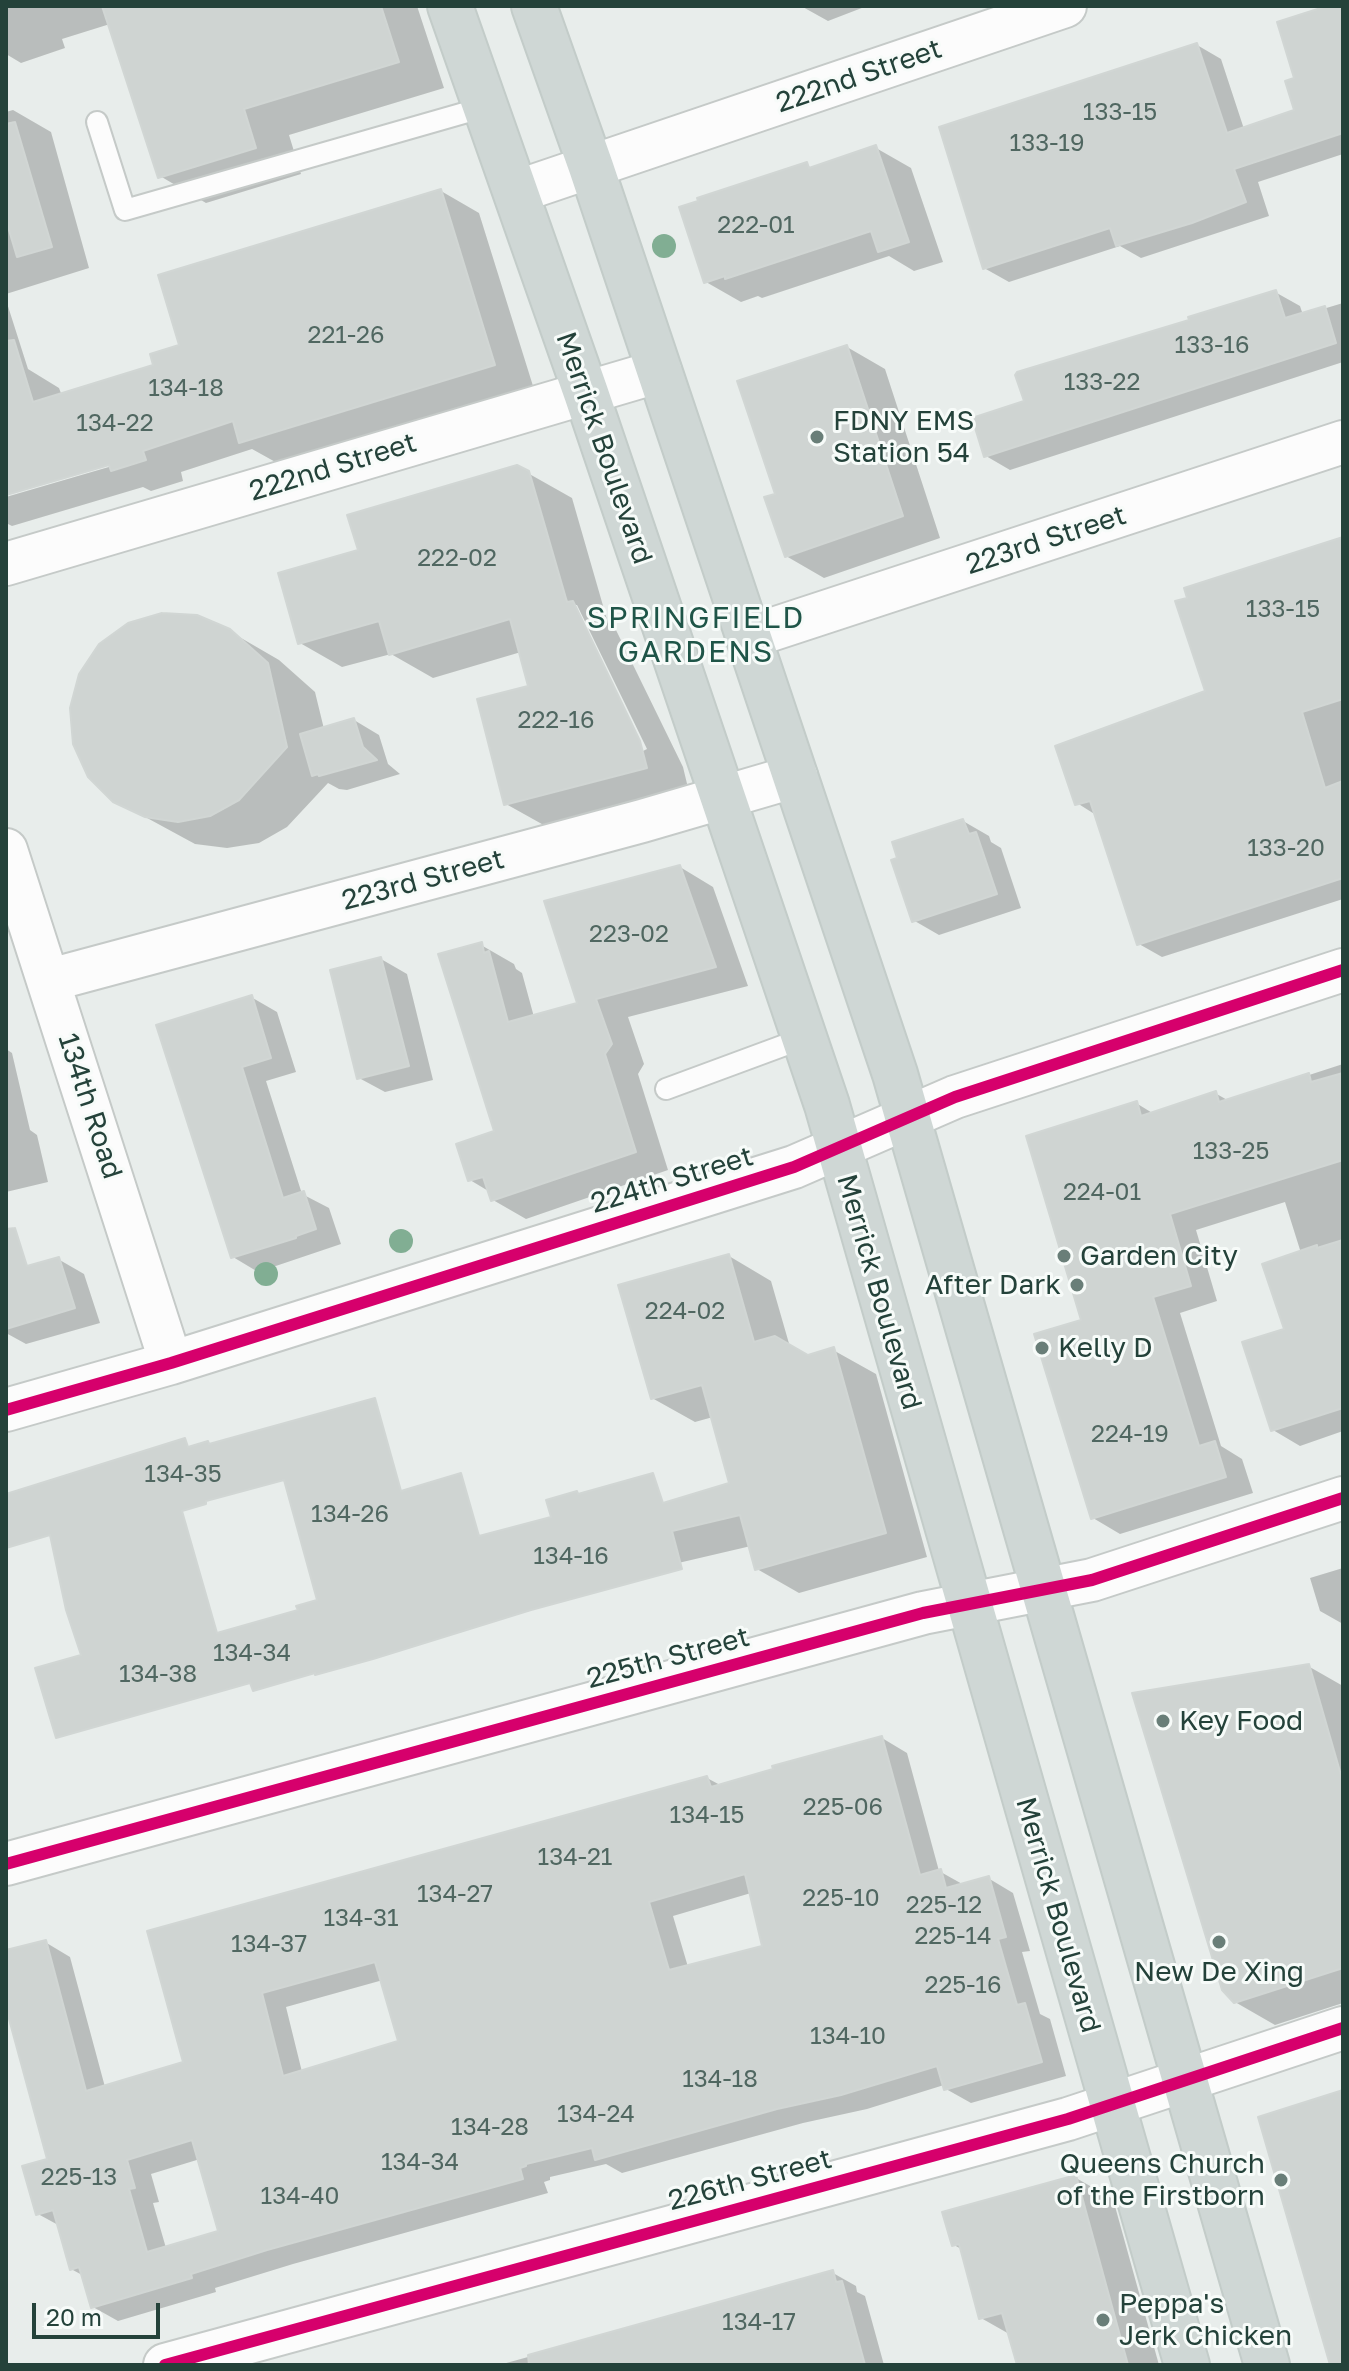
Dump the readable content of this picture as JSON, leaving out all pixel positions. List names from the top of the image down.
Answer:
{
  "streets": {
    "main road": ["Merrick Boulevard"],
    "street": [
      "222nd Street",
      "223rd Street",
      "134th Road",
      "224th Street",
      "225th Street",
      "226th Street"
    ]
  },
  "crossings": [
    ["222nd Street", "Merrick Boulevard"],
    ["Merrick Boulevard", "223rd Street"],
    ["Merrick Boulevard", "224th Street"],
    ["Merrick Boulevard", "225th Street"],
    ["Merrick Boulevard", "226th Street"],
    ["223rd Street", "134th Road"],
    ["134th Road", "224th Street"]
  ],
  "districts": ["SPRINGFIELD GARDENS"],
  "places": [
    "FDNY EMS Station 54",
    "Garden City",
    "After Dark",
    "Kelly D",
    "Key Food",
    "New De Xing",
    "Queens Church of the Firstborn",
    "Peppa's Jerk Chicken"
  ],
  "house_numbers": [
    "133-15",
    "133-19",
    "222-01",
    "221-26",
    "133-16",
    "133-22",
    "134-18",
    "134-22",
    "222-02",
    "133-15",
    "222-16",
    "133-20",
    "223-02",
    "133-25",
    "224-01",
    "224-02",
    "224-19",
    "134-35",
    "134-26",
    "134-16",
    "134-34",
    "134-38",
    "225-06",
    "134-15",
    "134-21",
    "134-27",
    "225-10",
    "225-12",
    "134-31",
    "225-14",
    "134-37",
    "225-16",
    "134-10",
    "134-18",
    "134-24",
    "134-28",
    "134-34",
    "225-13",
    "134-40",
    "134-17"
  ],
  "scale_bar": "20 m"
}
